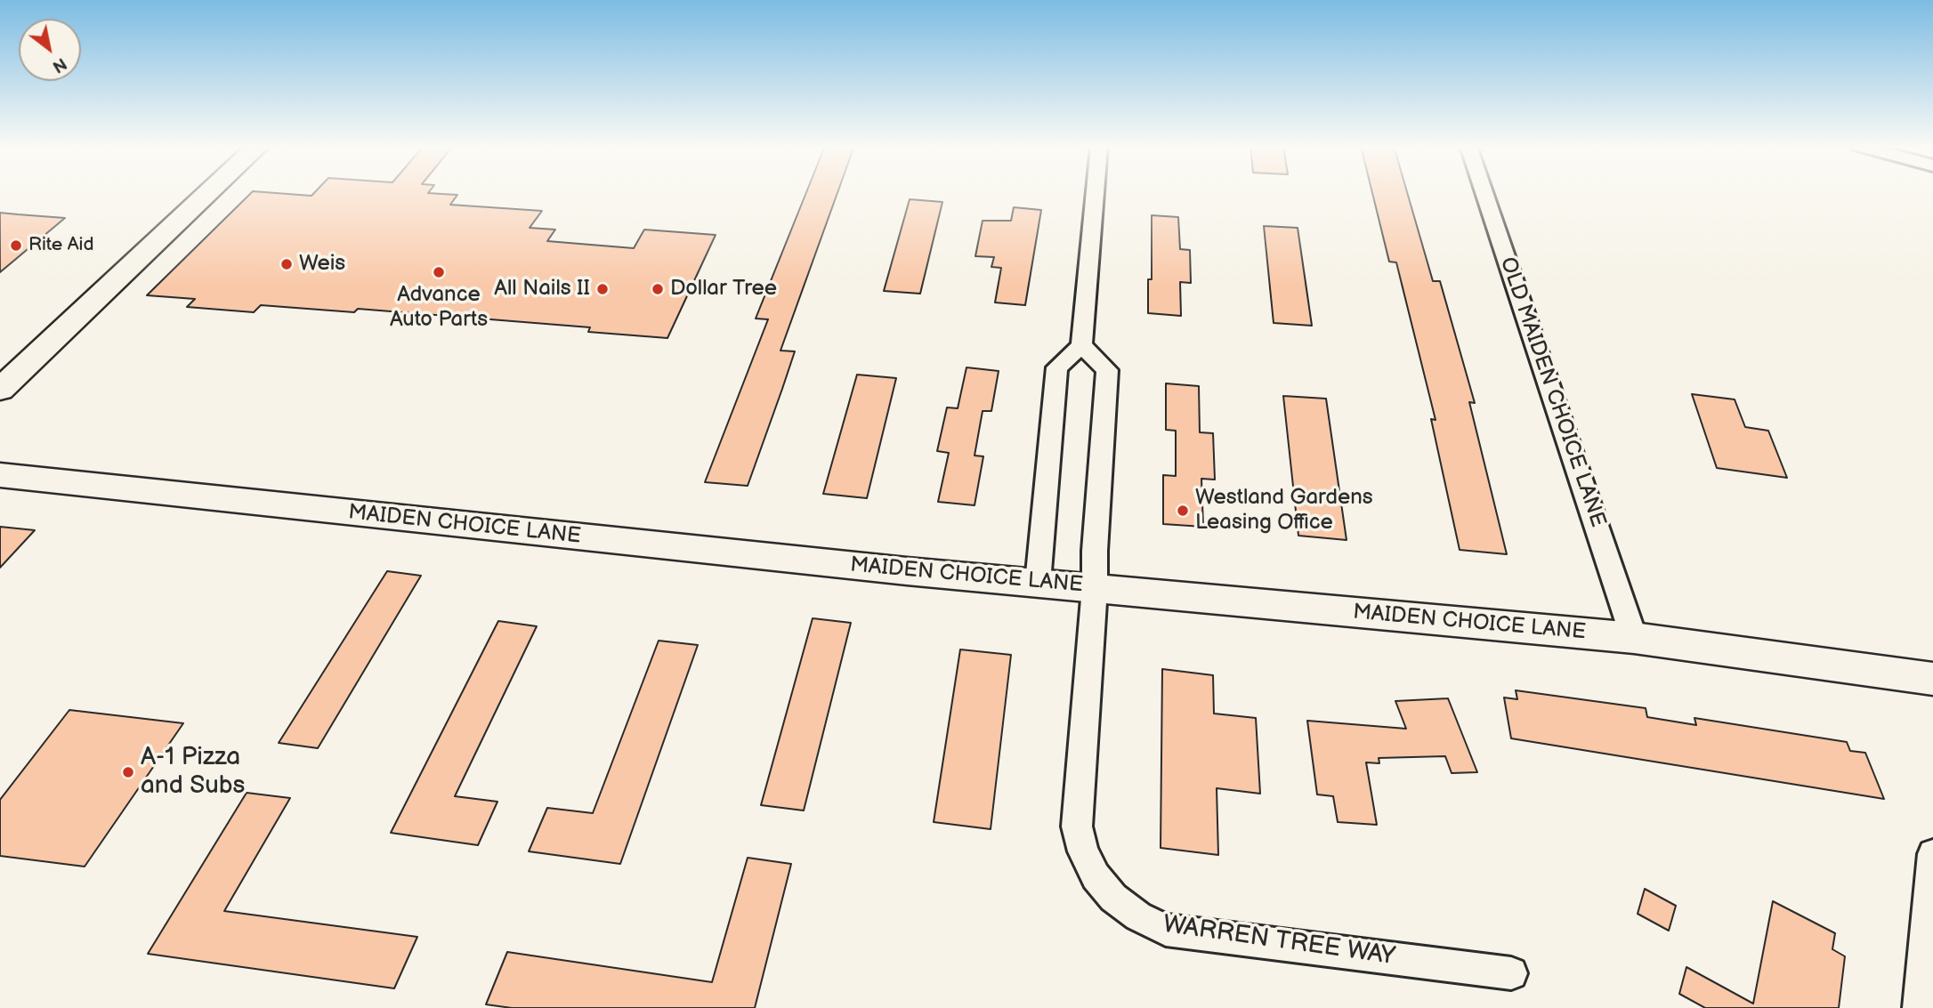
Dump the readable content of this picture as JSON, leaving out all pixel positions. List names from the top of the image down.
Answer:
{
  "streets": {
    "street": ["OLD MAIDEN CHOICE LANE", "MAIDEN CHOICE LANE", "WARREN TREE WAY"]
  },
  "crossings": [
    ["OLD MAIDEN CHOICE LANE", "MAIDEN CHOICE LANE"],
    ["MAIDEN CHOICE LANE", "WARREN TREE WAY"]
  ],
  "places": [
    "Rite Aid",
    "Weis",
    "Advance Auto Parts",
    "All Nails II",
    "Dollar Tree",
    "Westland Gardens Leasing Office",
    "A-1 Pizza and Subs"
  ],
  "north": "bottom right"
}
